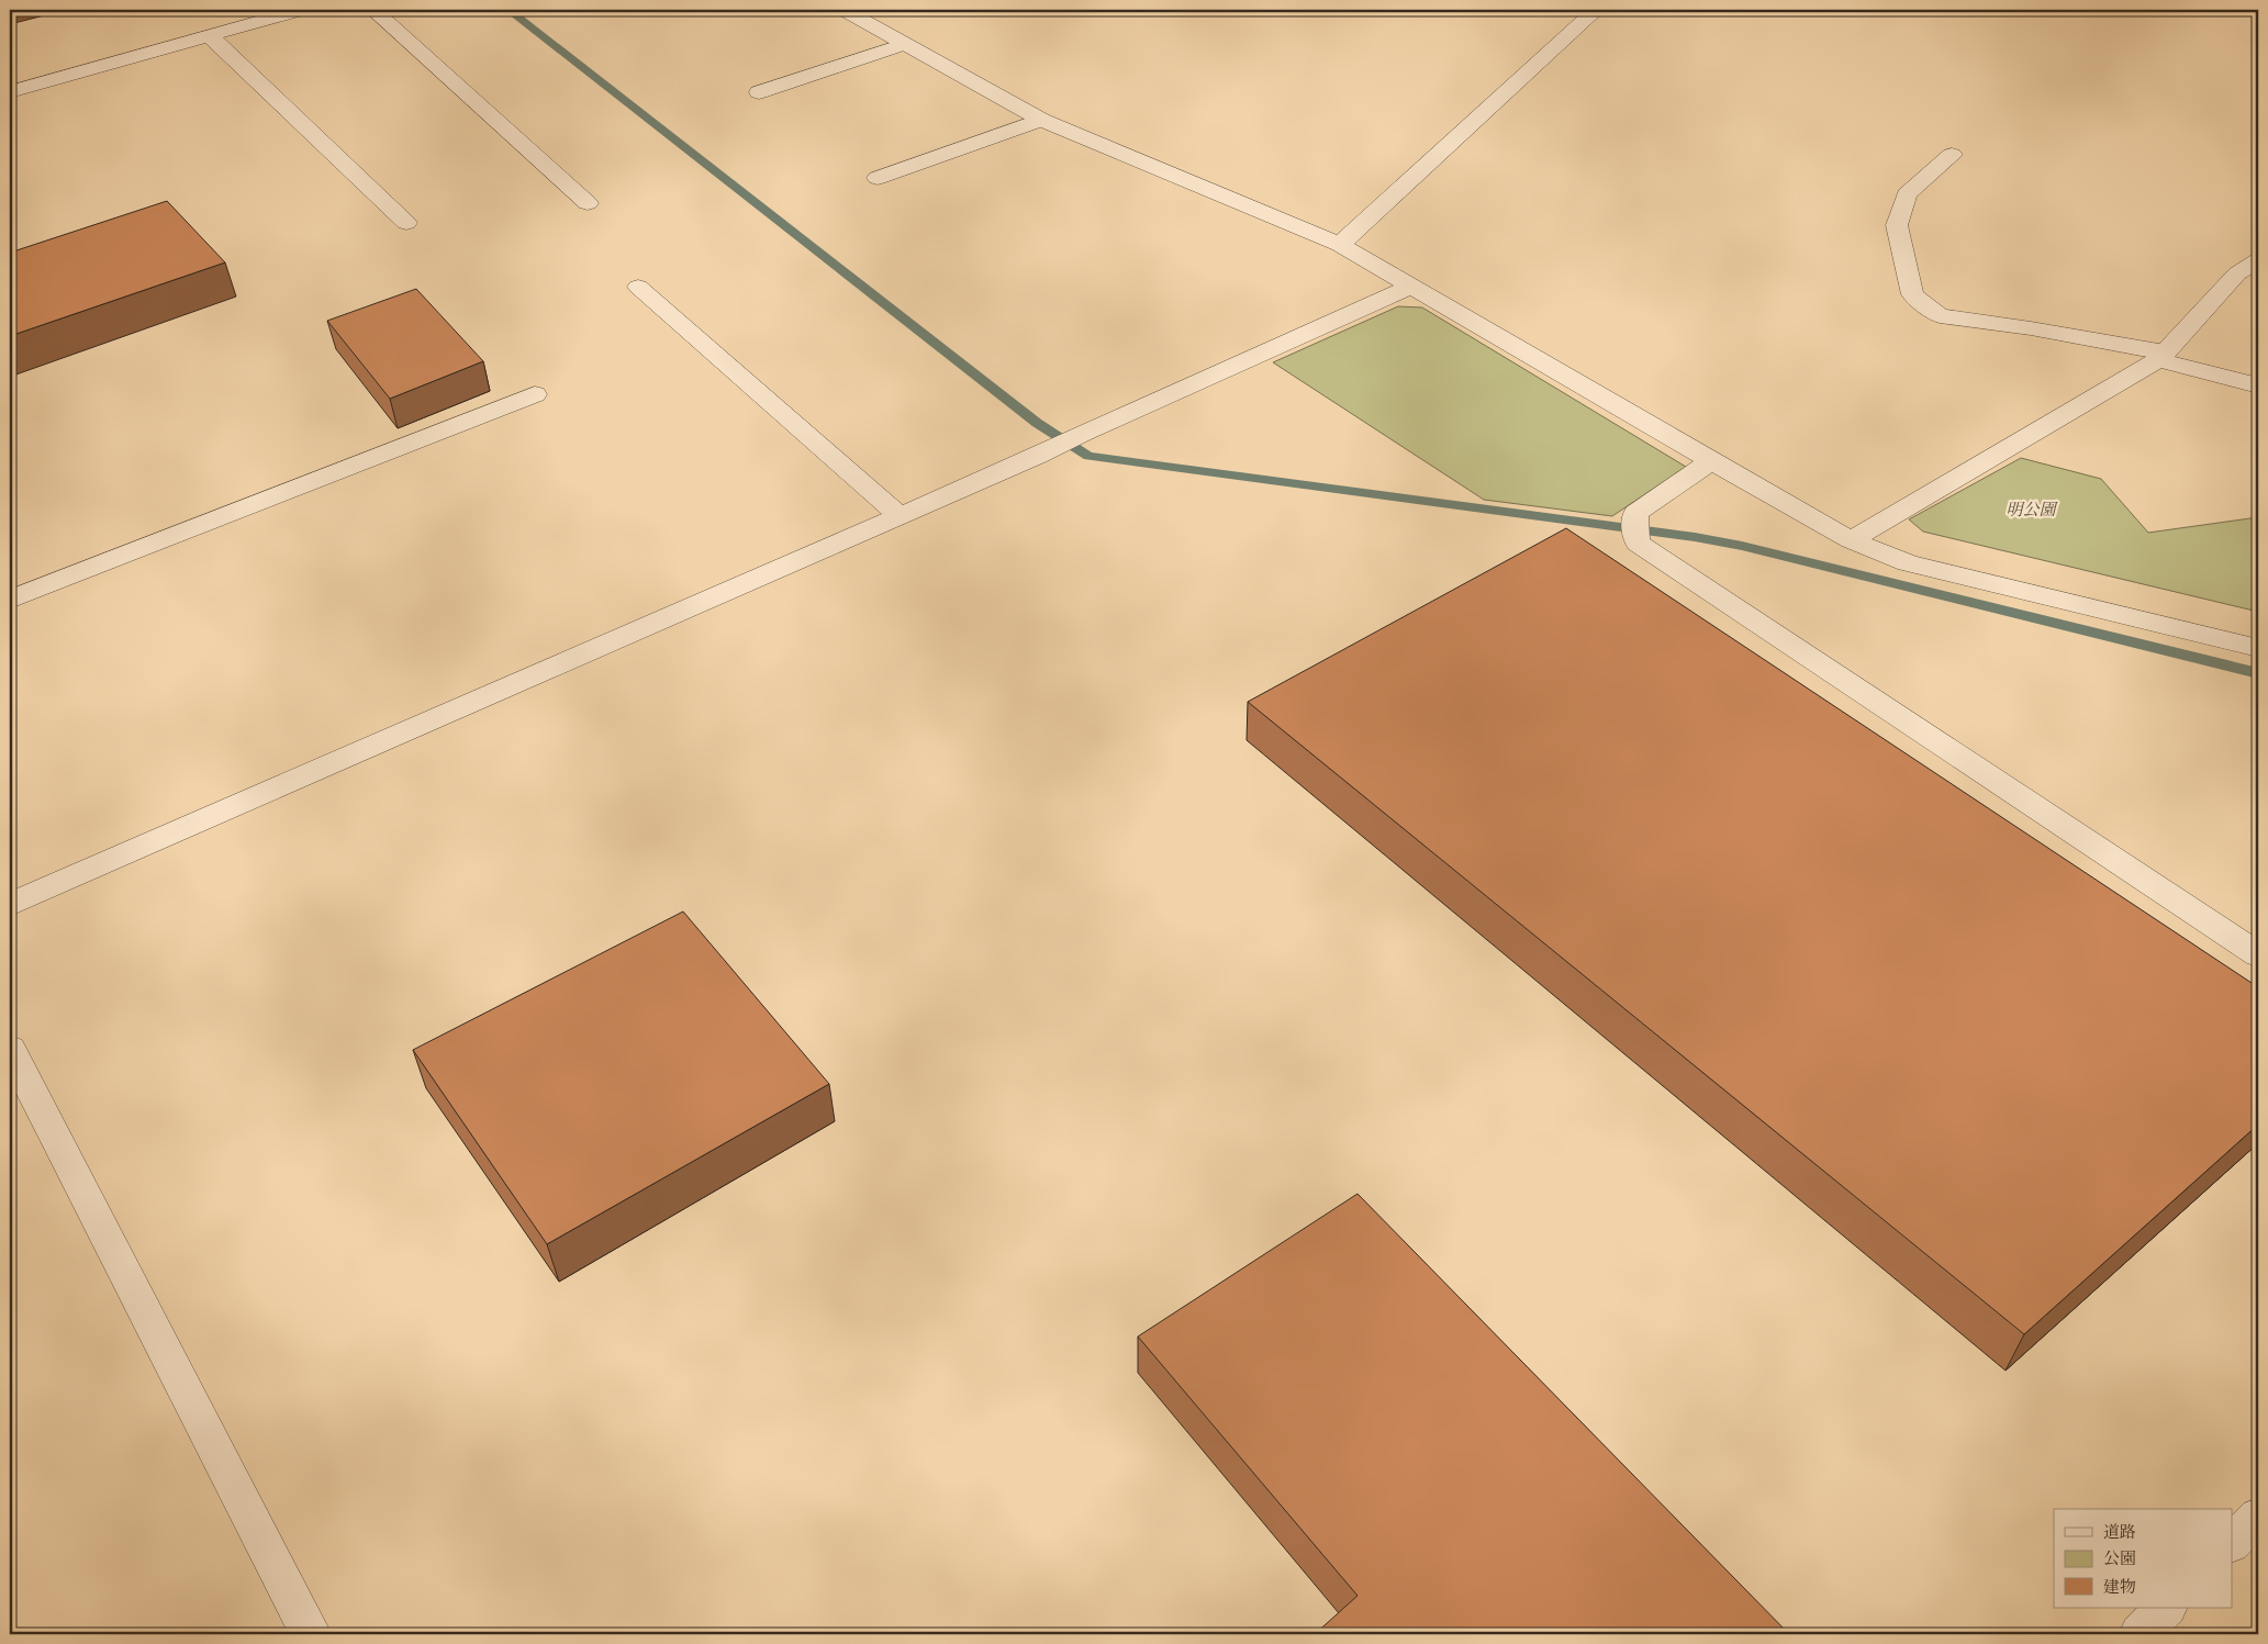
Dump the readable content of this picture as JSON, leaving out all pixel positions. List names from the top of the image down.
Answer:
{
  "parks": ["明公園"],
  "legend": ["道路", "公園", "建物"]
}
